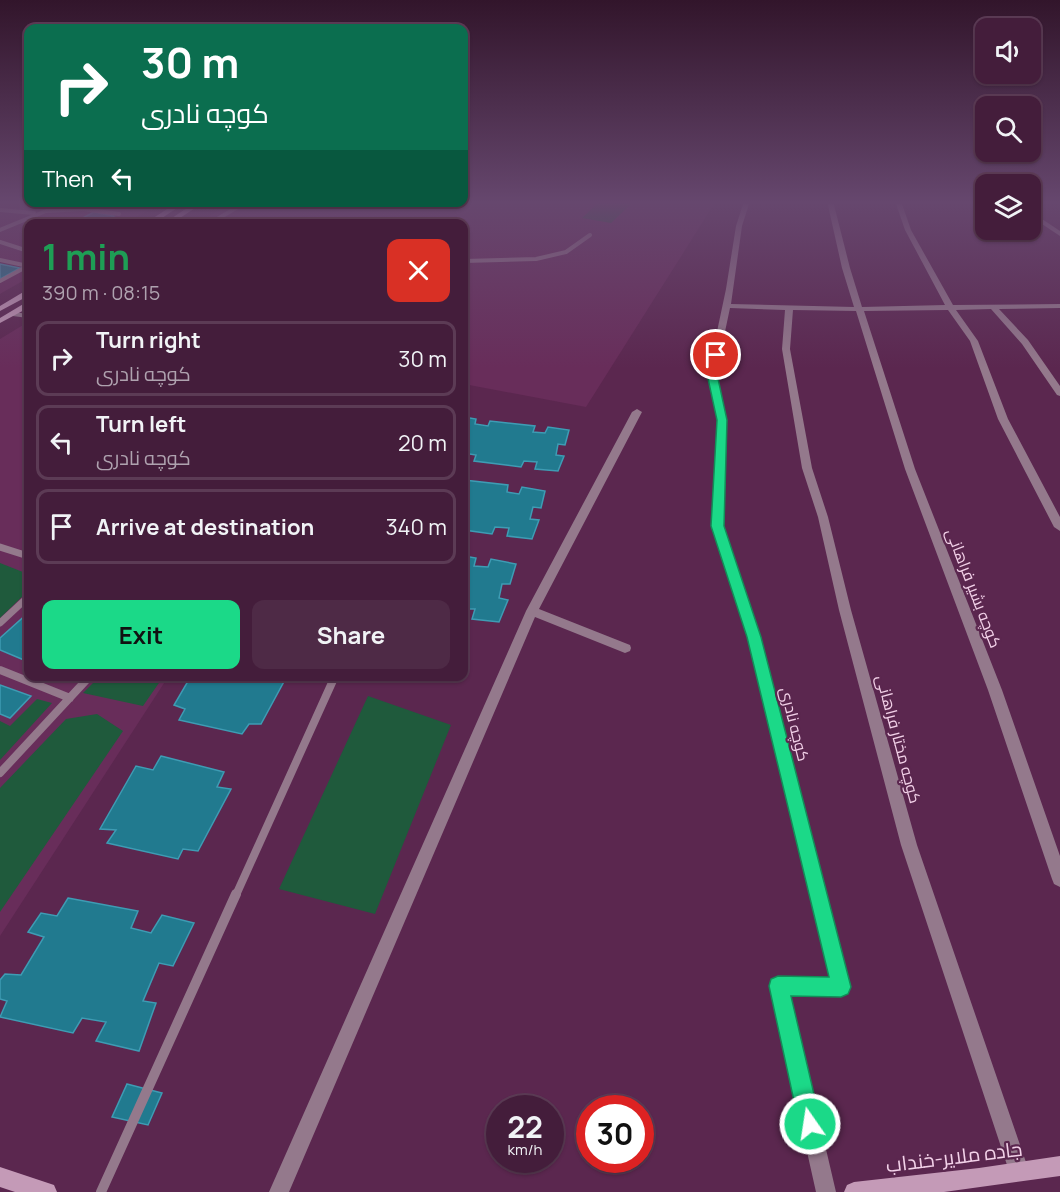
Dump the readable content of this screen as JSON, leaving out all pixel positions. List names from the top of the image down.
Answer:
{
  "streets": {
    "main road": ["جاده ملایر-خنداب"],
    "street": ["کوچه بشیر فراهانی", "کوچه نادری", "کوچه مختار فراهانی"]
  },
  "crossings": [
    ["کوچه مختار فراهانی", "جاده ملایر-خنداب"]
  ],
  "page": {
    "turn": ["30 m", "کوچه نادری"],
    "then": "Then",
    "heading": ["1 min", "390 m · 08:15"],
    "list": [
      {
        "name": "Turn right",
        "note": "کوچه نادری",
        "value": "30 m"
      },
      {
        "name": "Turn left",
        "note": "کوچه نادری",
        "value": "20 m"
      },
      {
        "name": "Arrive at destination",
        "value": "340 m"
      }
    ],
    "buttons": ["Exit", "Share"],
    "speed": "22 km/h",
    "limit": "30"
  }
}
